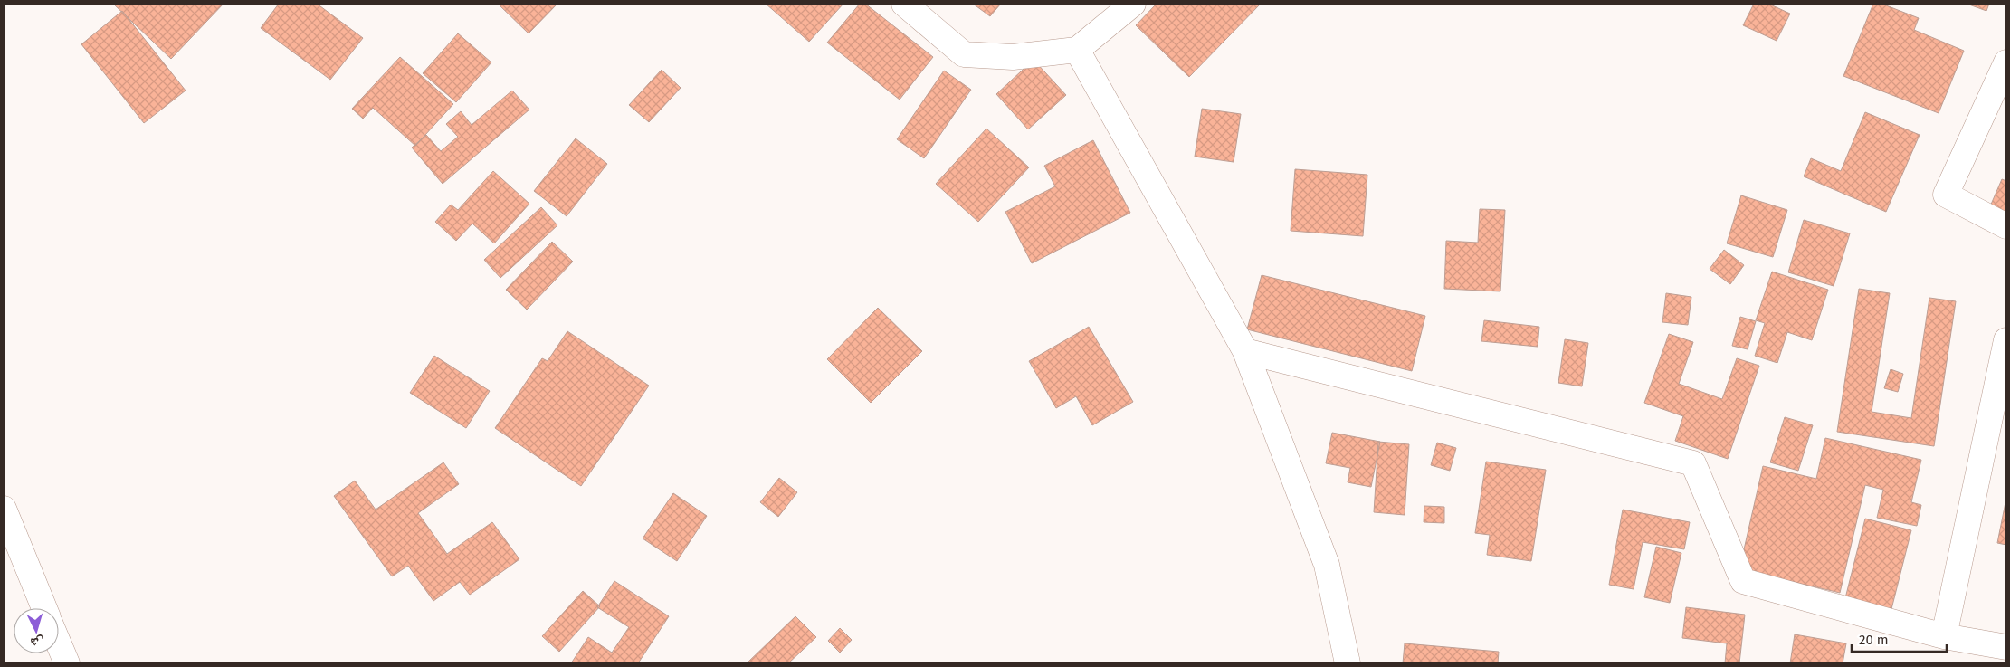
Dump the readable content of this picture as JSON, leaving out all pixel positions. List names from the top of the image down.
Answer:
{
  "scale_bar": "20 m",
  "north": "bottom"
}
